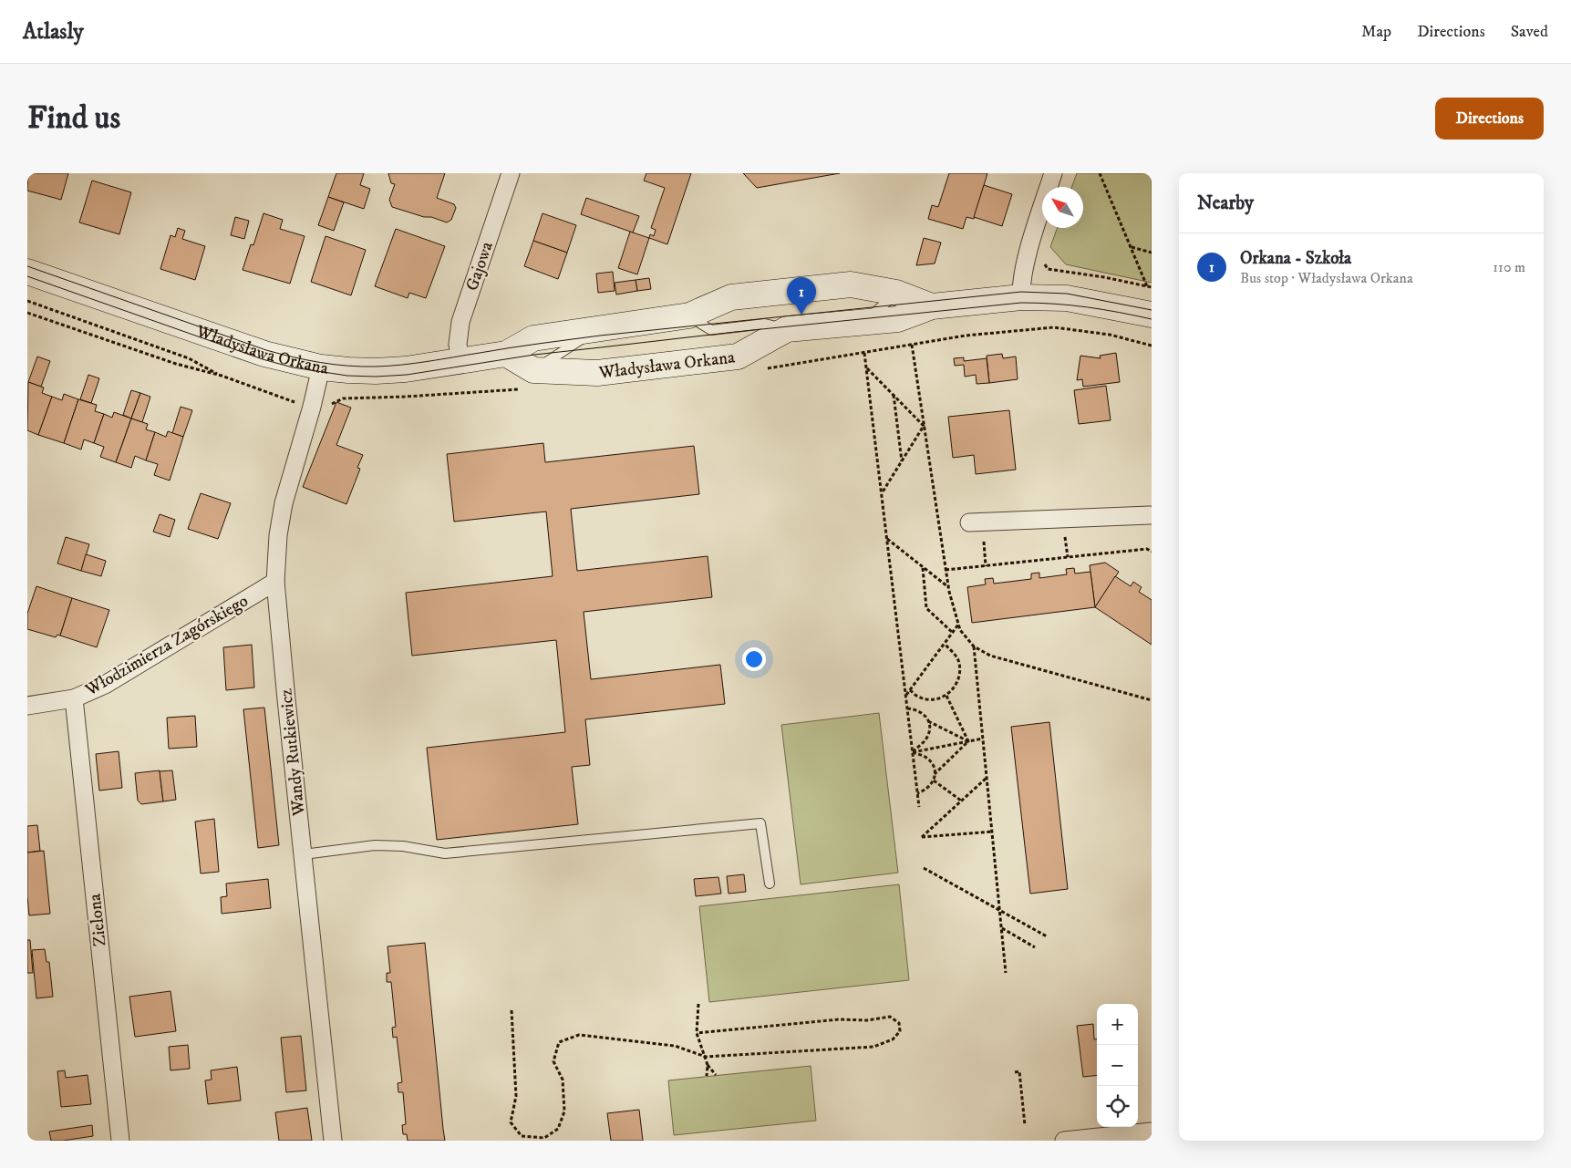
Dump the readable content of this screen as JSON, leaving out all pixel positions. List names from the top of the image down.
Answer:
{
  "streets": {
    "street": [
      "Gajowa",
      "Władysława Orkana",
      "Włodzimierza Zagórskiego",
      "Wandy Rutkiewicz",
      "Zielona"
    ]
  },
  "crossings": [
    ["Gajowa", "Władysława Orkana"],
    ["Władysława Orkana", "Wandy Rutkiewicz"],
    ["Włodzimierza Zagórskiego", "Wandy Rutkiewicz"],
    ["Włodzimierza Zagórskiego", "Zielona"]
  ],
  "north": "top left",
  "page": {
    "header": "Atlasly",
    "nav": ["Map", "Directions", "Saved"],
    "buttons": "Directions",
    "title": "Find us",
    "heading": "Nearby",
    "list": [
      {
        "mark": "1",
        "name": "Orkana - Szkoła",
        "note": "Bus stop · Władysława Orkana",
        "value": "110 m"
      }
    ],
    "pins": "1",
    "map_buttons": ["+", "−"]
  }
}
